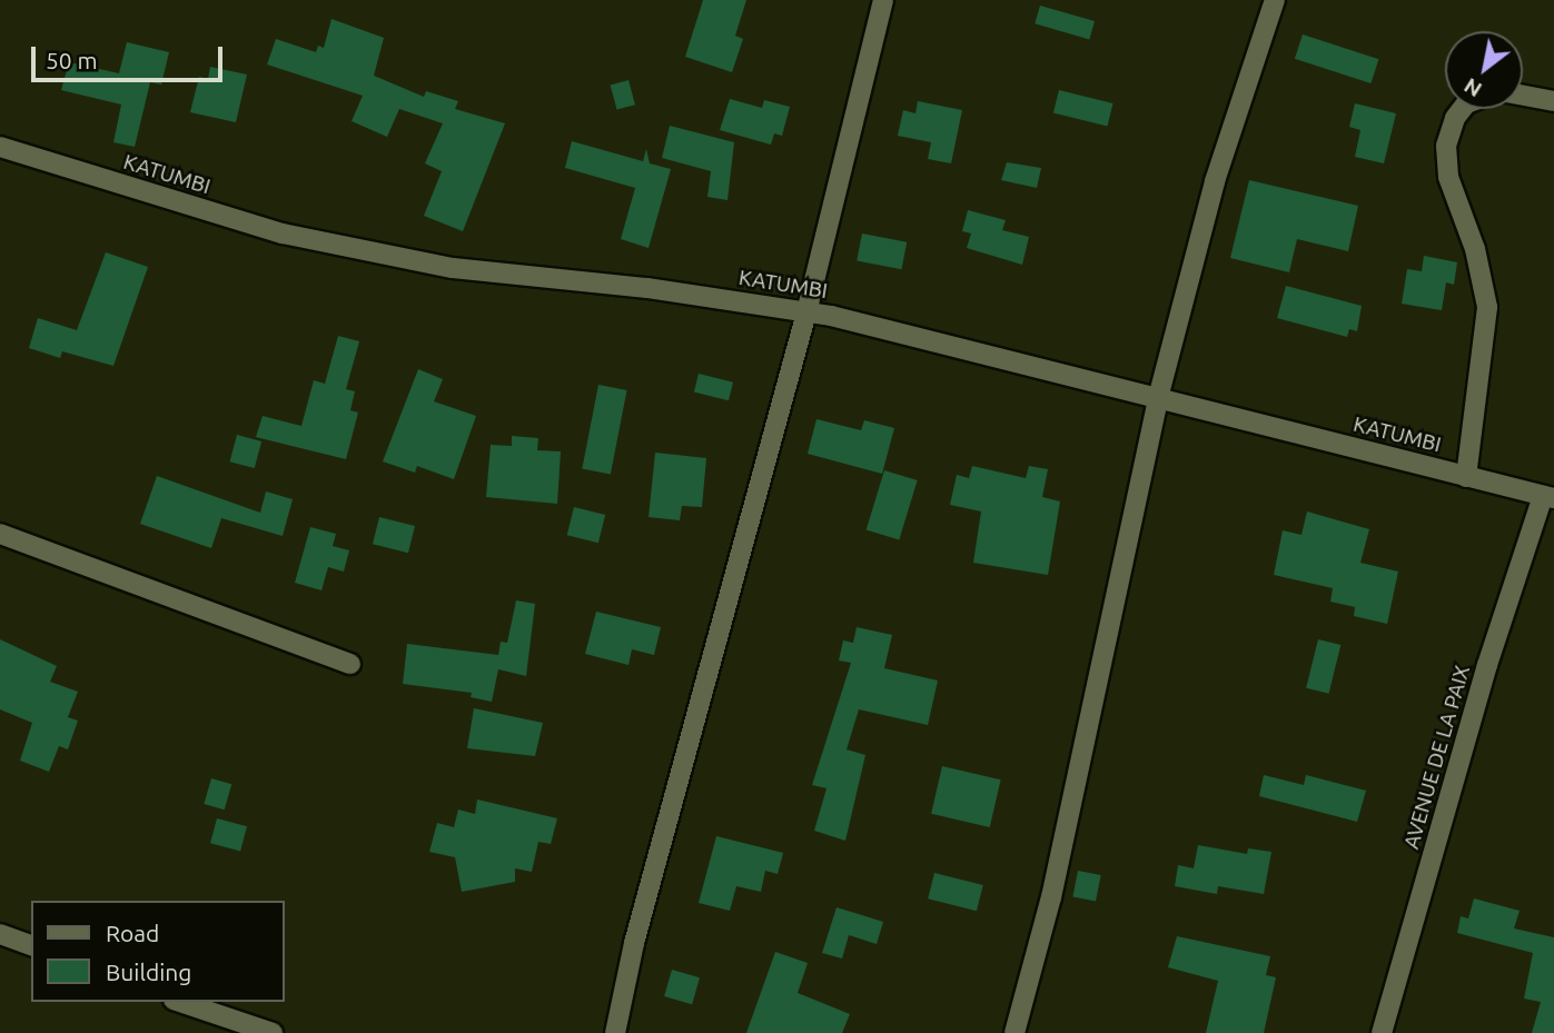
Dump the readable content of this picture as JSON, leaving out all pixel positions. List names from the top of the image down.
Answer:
{
  "streets": {
    "street": ["KATUMBI", "AVENUE DE LA PAIX"]
  },
  "crossings": [
    ["KATUMBI", "AVENUE DE LA PAIX"]
  ],
  "legend": ["Road", "Building"],
  "scale_bar": "50 m",
  "north": "bottom left"
}
